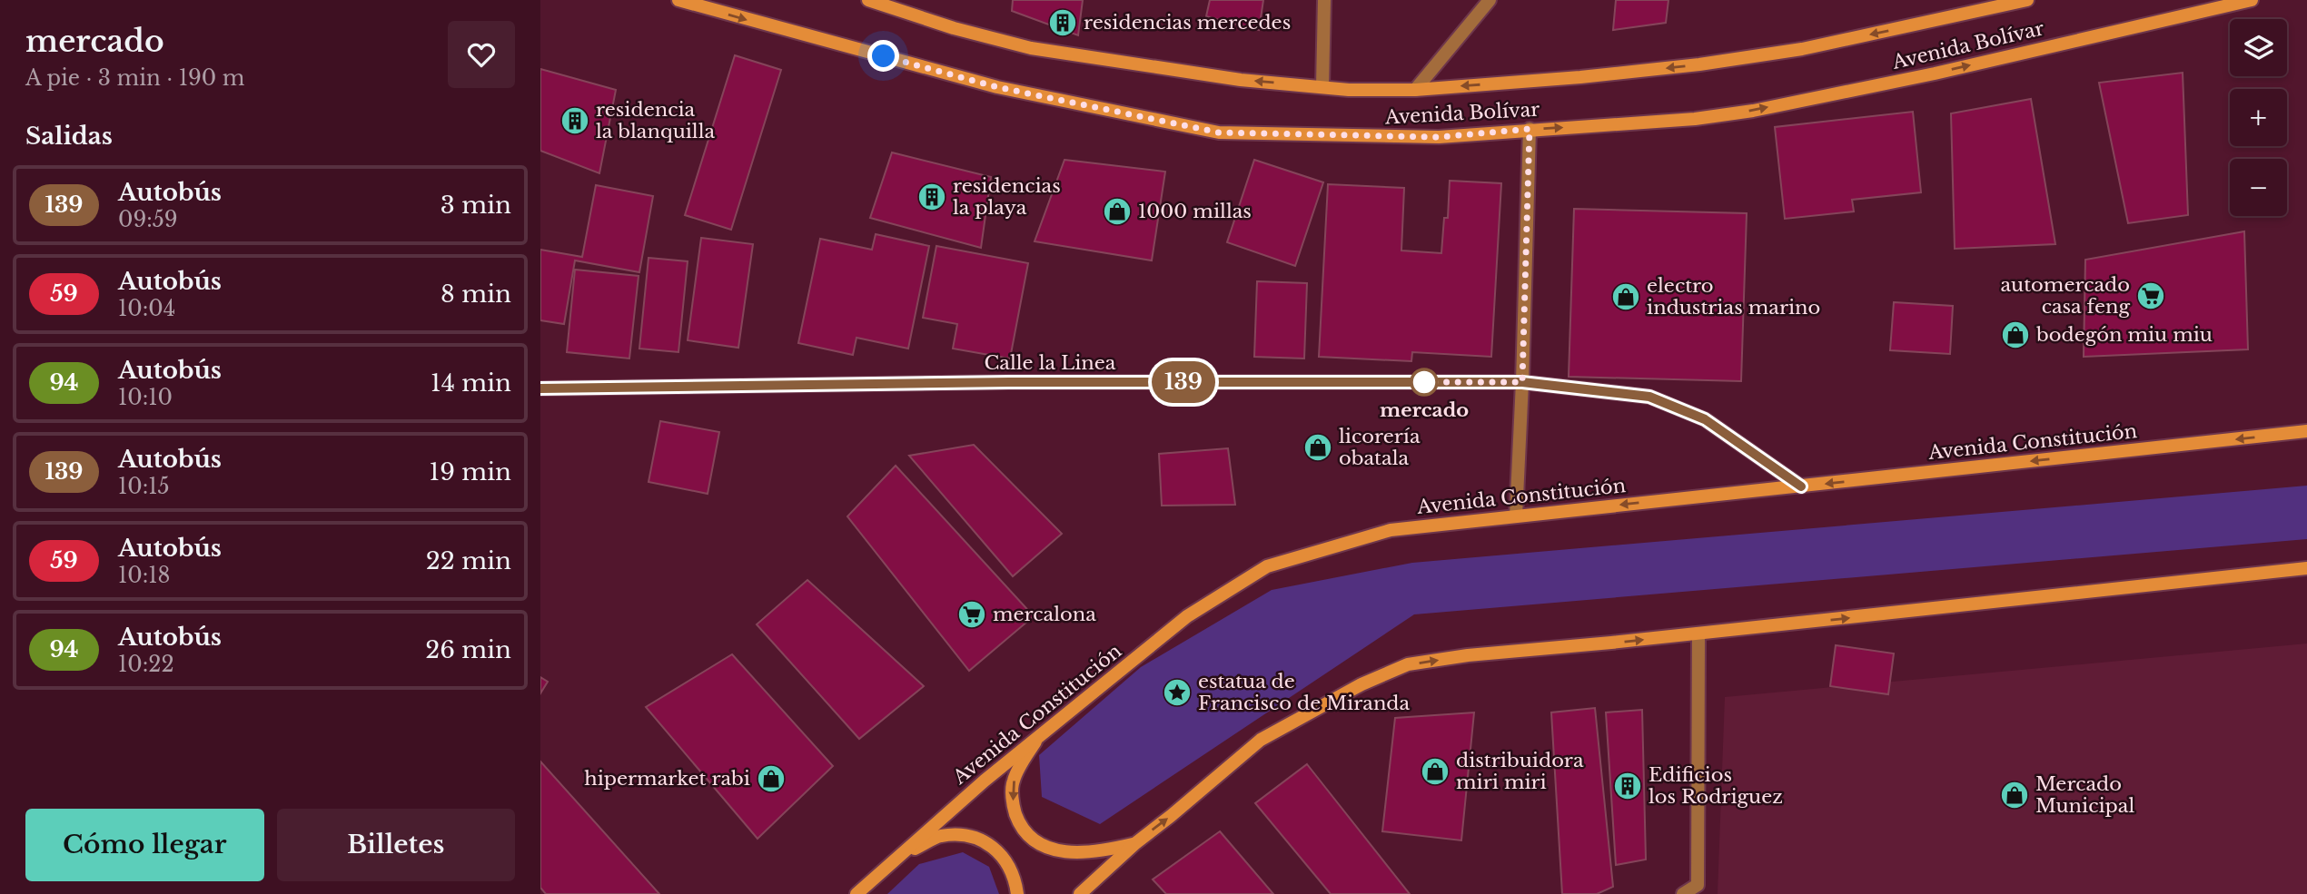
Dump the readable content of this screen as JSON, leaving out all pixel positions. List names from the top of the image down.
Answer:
{
  "streets": {
    "main road": ["Avenida Bolívar", "Avenida Constitución"],
    "street": ["Calle la Linea"]
  },
  "crossings": [
    ["Calle la Linea", "Avenida Constitución"]
  ],
  "one_way": ["Avenida Constitución"],
  "places": {
    "building": [
      "residencias mercedes",
      "residencia la blanquilla",
      "residencias la playa",
      "Edificios los Rodriguez"
    ],
    "shop": [
      "1000 millas",
      "electro industrias marino",
      "bodegón miu miu",
      "licorería obatala",
      "distribuidora miri miri",
      "hipermarket rabi",
      "Mercado Municipal"
    ],
    "supermarket": ["automercado casa feng", "mercalona"],
    "other": ["mercado"],
    "place": ["estatua de Francisco de Miranda"]
  },
  "lines": ["bus line 139"],
  "page": {
    "heading": [
      ["mercado", "A pie · 3 min · 190 m"],
      "Salidas"
    ],
    "on_map": "139",
    "map_buttons": ["+", "−"],
    "list": [
      {
        "mark": "139",
        "name": "Autobús",
        "note": "09:59",
        "value": "3 min"
      },
      {
        "mark": "59",
        "name": "Autobús",
        "note": "10:04",
        "value": "8 min"
      },
      {
        "mark": "94",
        "name": "Autobús",
        "note": "10:10",
        "value": "14 min"
      },
      {
        "mark": "139",
        "name": "Autobús",
        "note": "10:15",
        "value": "19 min"
      },
      {
        "mark": "59",
        "name": "Autobús",
        "note": "10:18",
        "value": "22 min"
      },
      {
        "mark": "94",
        "name": "Autobús",
        "note": "10:22",
        "value": "26 min"
      }
    ],
    "buttons": ["Cómo llegar", "Billetes"]
  }
}
